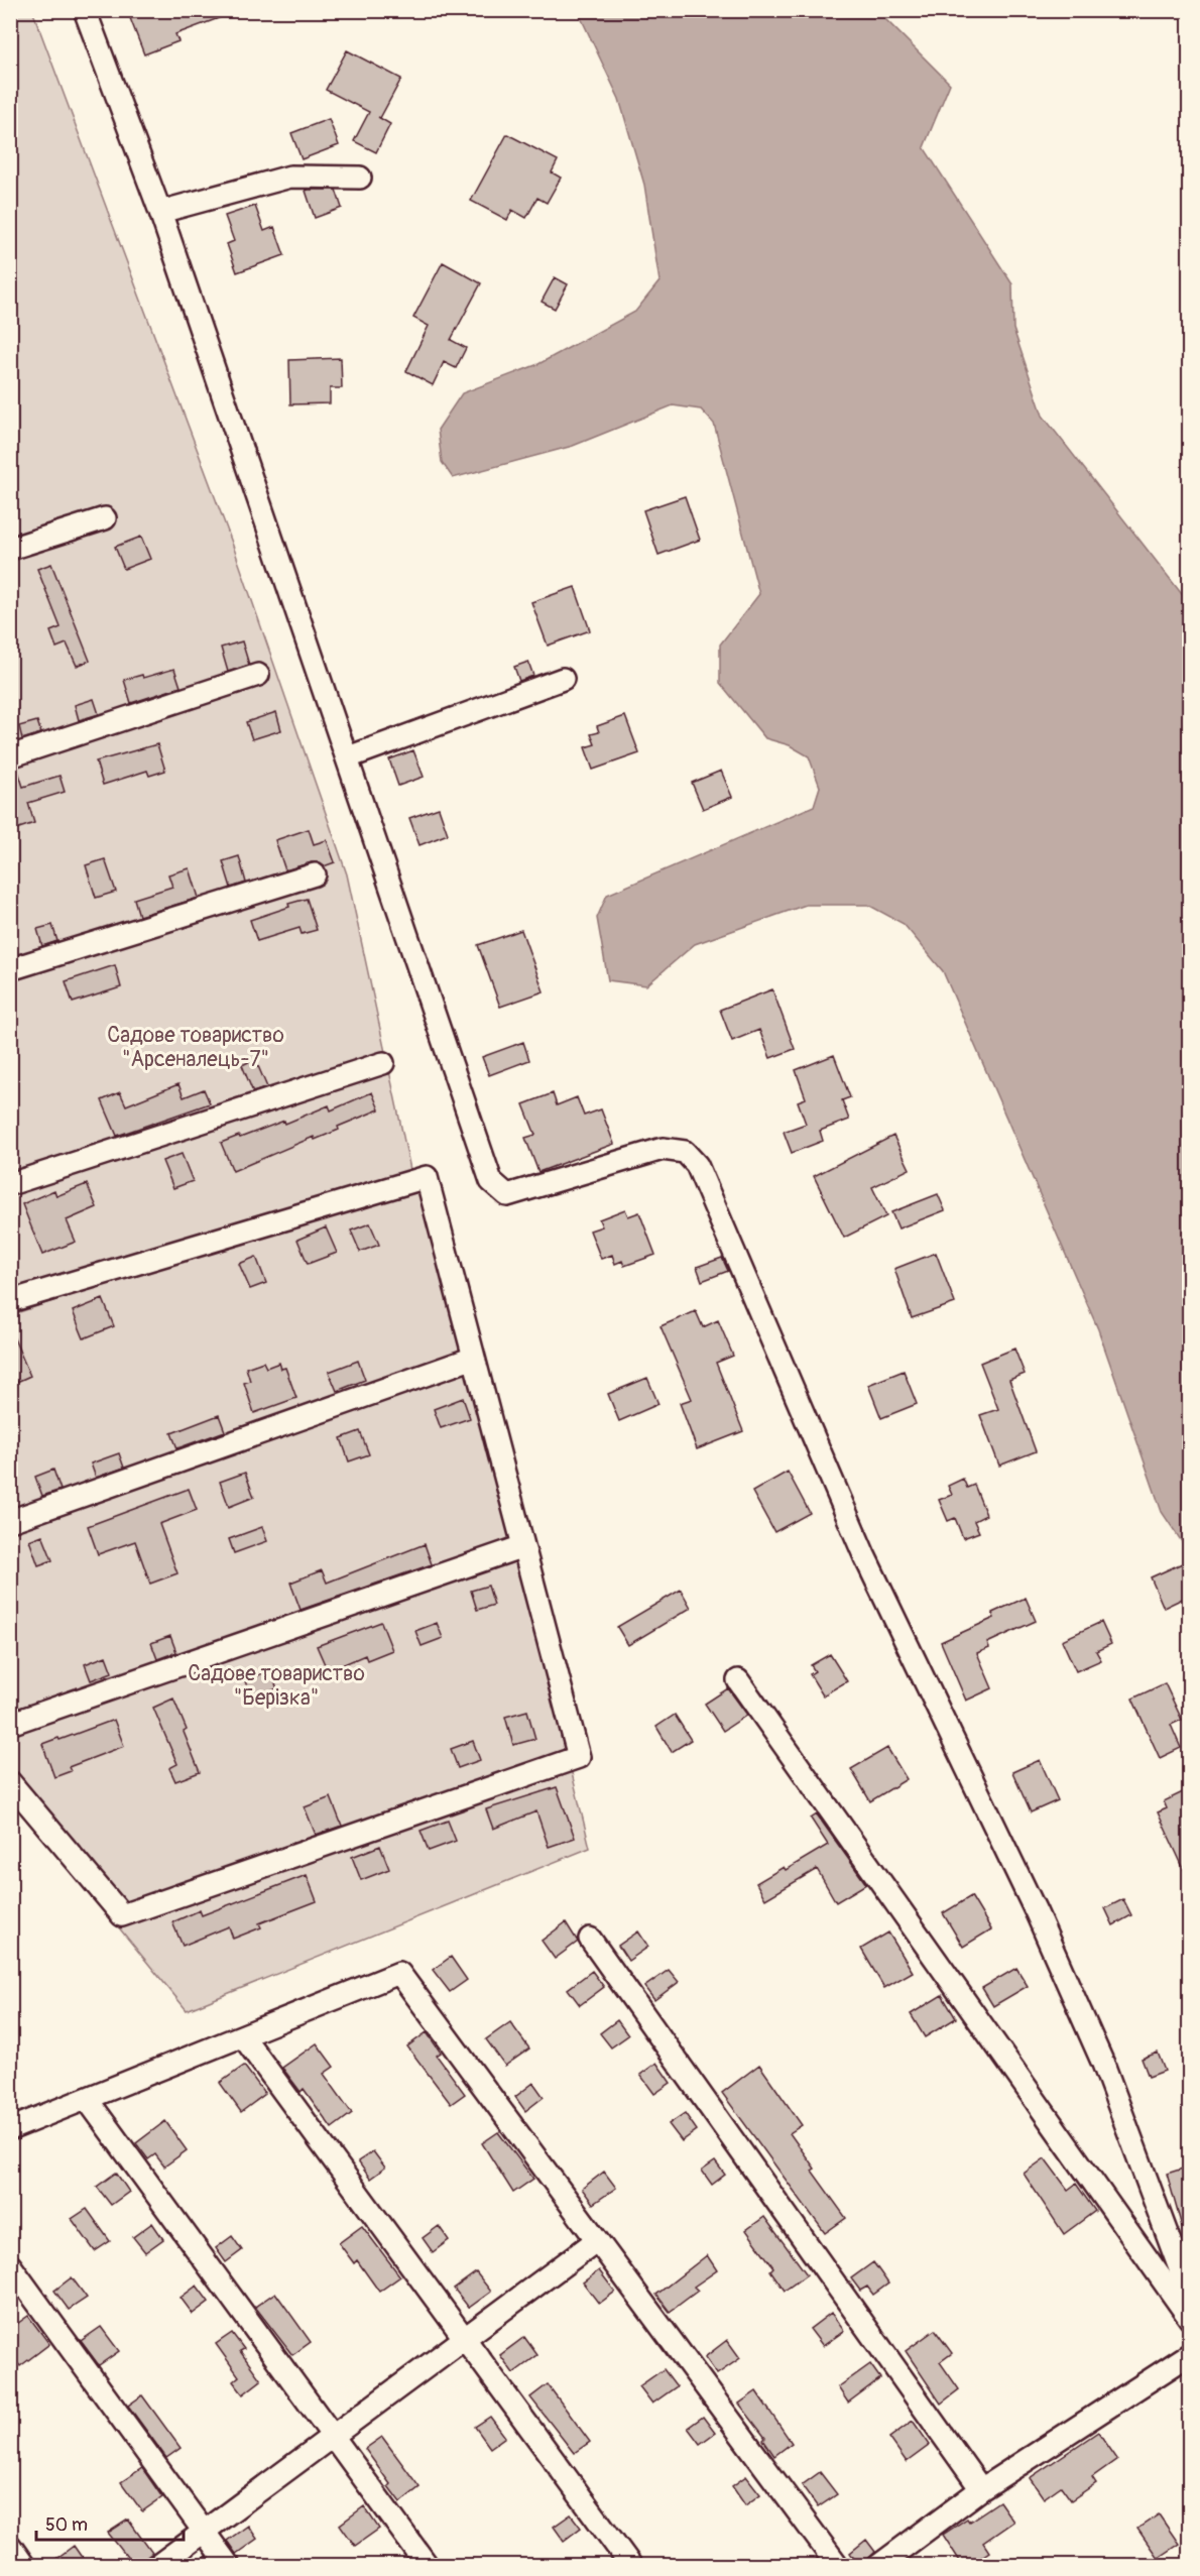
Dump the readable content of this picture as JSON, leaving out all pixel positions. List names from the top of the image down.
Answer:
{
  "parks": ["Садове товариство \"Арсеналець-7\"", "Садове товариство \"Берізка\""],
  "scale_bar": "50 m"
}
